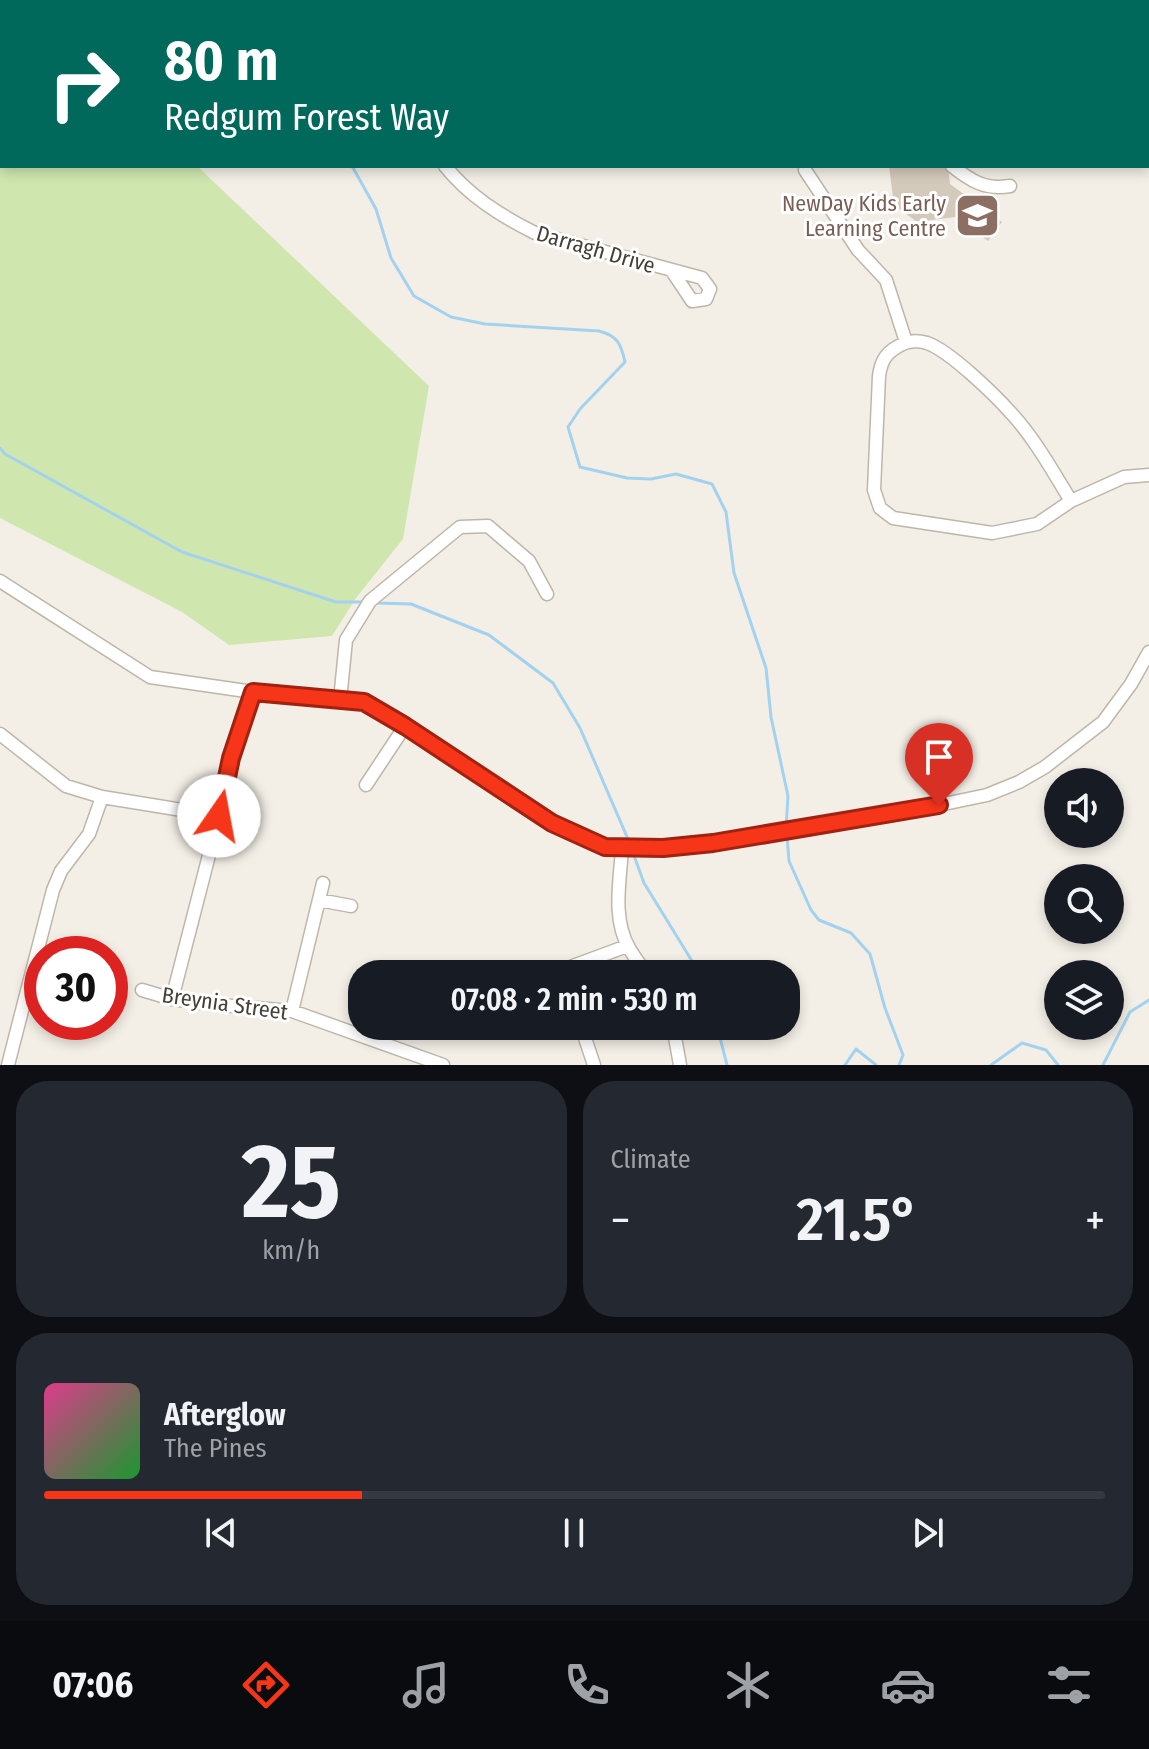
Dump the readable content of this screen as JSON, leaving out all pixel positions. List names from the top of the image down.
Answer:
{
  "streets": {
    "street": ["Darragh Drive", "Breynia Street"]
  },
  "places": {
    "school or university": ["NewDay Kids Early Learning Centre"]
  },
  "page": {
    "turn": ["80 m", "Redgum Forest Way"],
    "limit": "30",
    "trip": "07:08 · 2 min · 530 m",
    "tile": [
      ["25", "km/h"],
      "Climate"
    ],
    "heat": ["−", "21.5°", "+"],
    "song": ["Afterglow", "The Pines"],
    "tabs": "07:06"
  }
}
